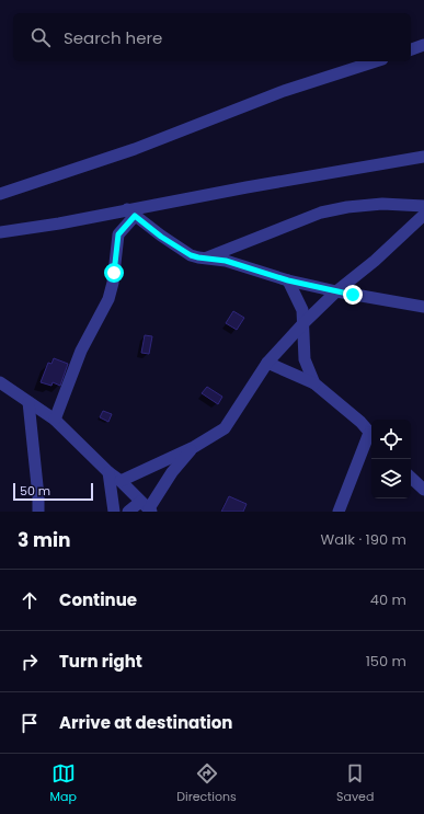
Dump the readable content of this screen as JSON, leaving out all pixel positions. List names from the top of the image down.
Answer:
{
  "scale_bar": "50 m",
  "page": {
    "search": "Search here",
    "scale": "50 m",
    "heading": ["3 min", "Walk · 190 m"],
    "list": [
      ["Continue", "40 m"],
      ["Turn right", "150 m"],
      "Arrive at destination"
    ],
    "nav": ["Map", "Directions", "Saved"]
  }
}
